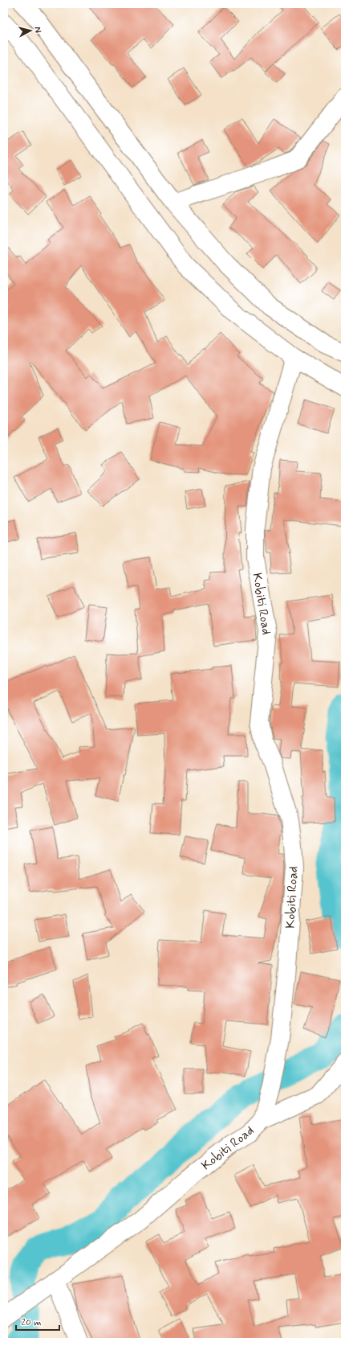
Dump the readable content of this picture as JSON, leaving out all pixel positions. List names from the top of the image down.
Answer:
{
  "streets": {
    "street": ["Kobiti Road"]
  },
  "scale_bar": "20 m",
  "north": "right"
}
